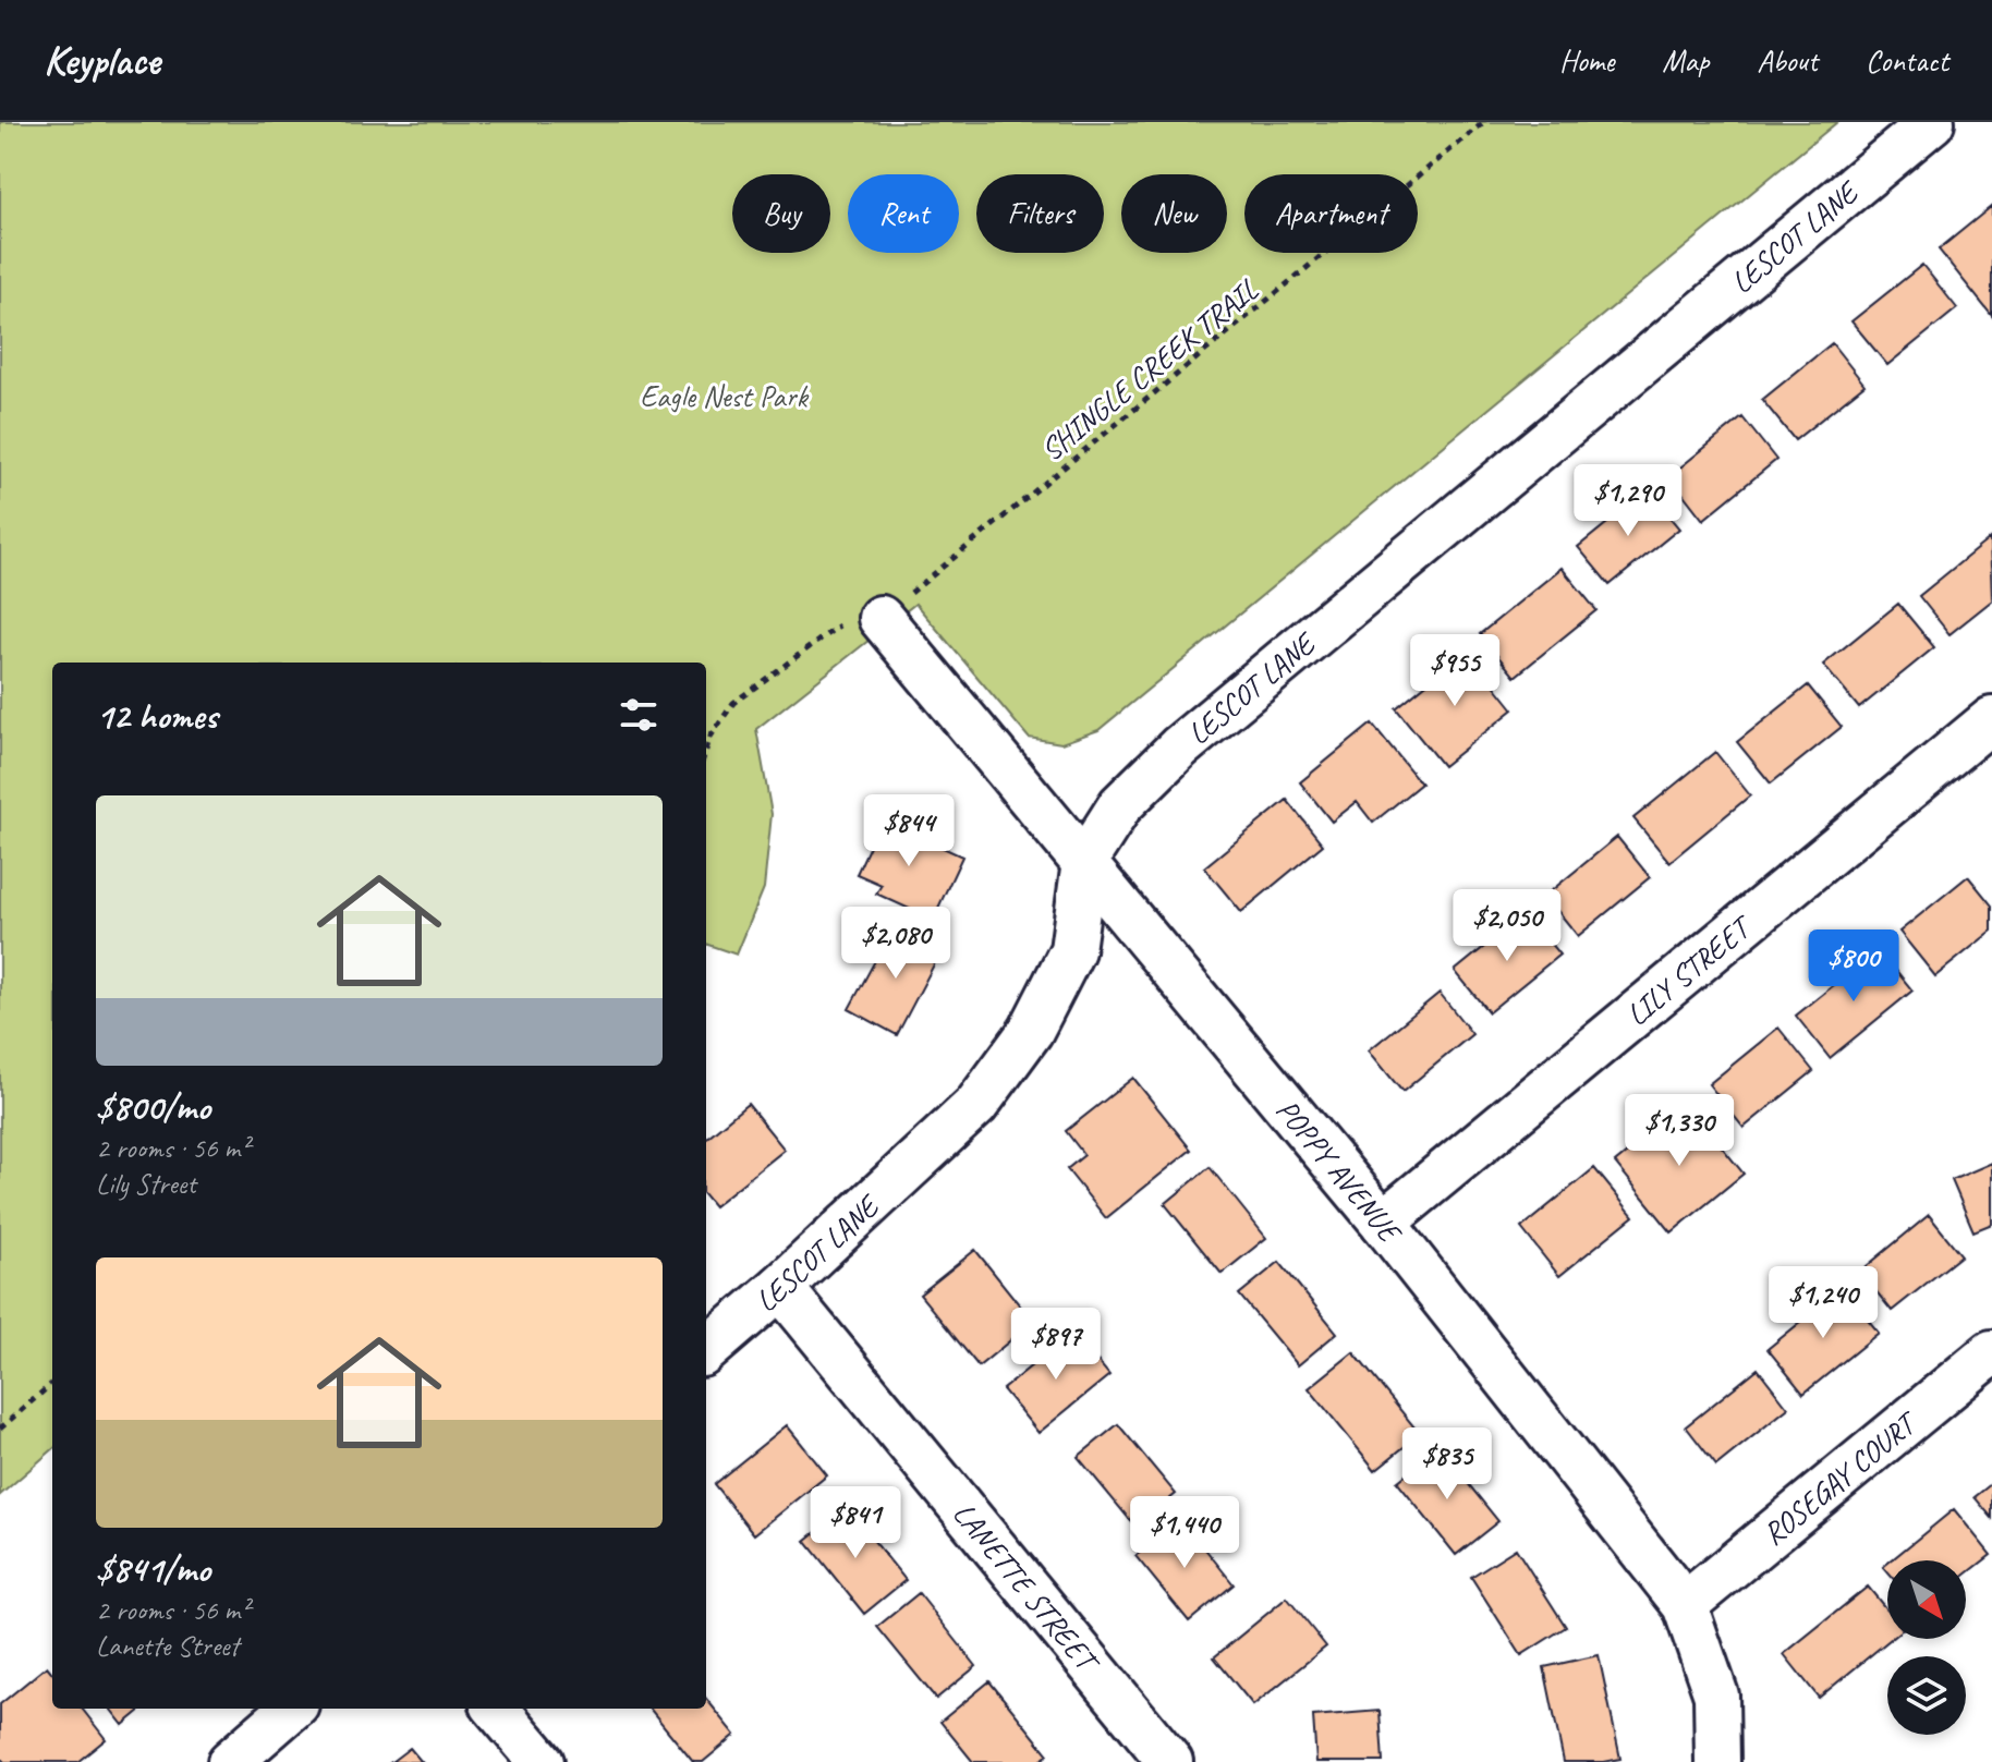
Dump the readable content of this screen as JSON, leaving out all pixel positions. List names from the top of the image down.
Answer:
{
  "streets": {
    "street": [
      "LESCOT LANE",
      "LILY STREET",
      "POPPY AVENUE",
      "ROSEGAY COURT",
      "LANETTE STREET"
    ],
    "path": ["SHINGLE CREEK TRAIL"]
  },
  "crossings": [
    ["LESCOT LANE", "POPPY AVENUE"],
    ["LESCOT LANE", "LANETTE STREET"],
    ["SHINGLE CREEK TRAIL", "POPPY AVENUE"],
    ["LILY STREET", "POPPY AVENUE"],
    ["POPPY AVENUE", "ROSEGAY COURT"]
  ],
  "parks": ["Eagle Nest Park"],
  "north": "bottom right",
  "page": {
    "header": "Keyplace",
    "nav": [
      "Home",
      "Map",
      "About",
      "Contact"
    ],
    "chip": [
      "Buy",
      "Rent",
      "Filters",
      "New",
      "Apartment"
    ],
    "price": [
      "$1,290",
      "$955",
      "$844",
      "$2,050",
      "$2,080",
      "$800",
      "$1,330",
      "$1,240",
      "$897",
      "$835",
      "$841",
      "$1,440"
    ],
    "heading": "12 homes",
    "list": [
      {
        "name": "$800/mo",
        "note": "2 rooms · 56 m² · Lily Street"
      },
      {
        "name": "$841/mo",
        "note": "2 rooms · 56 m² · Lanette Street"
      }
    ]
  }
}
